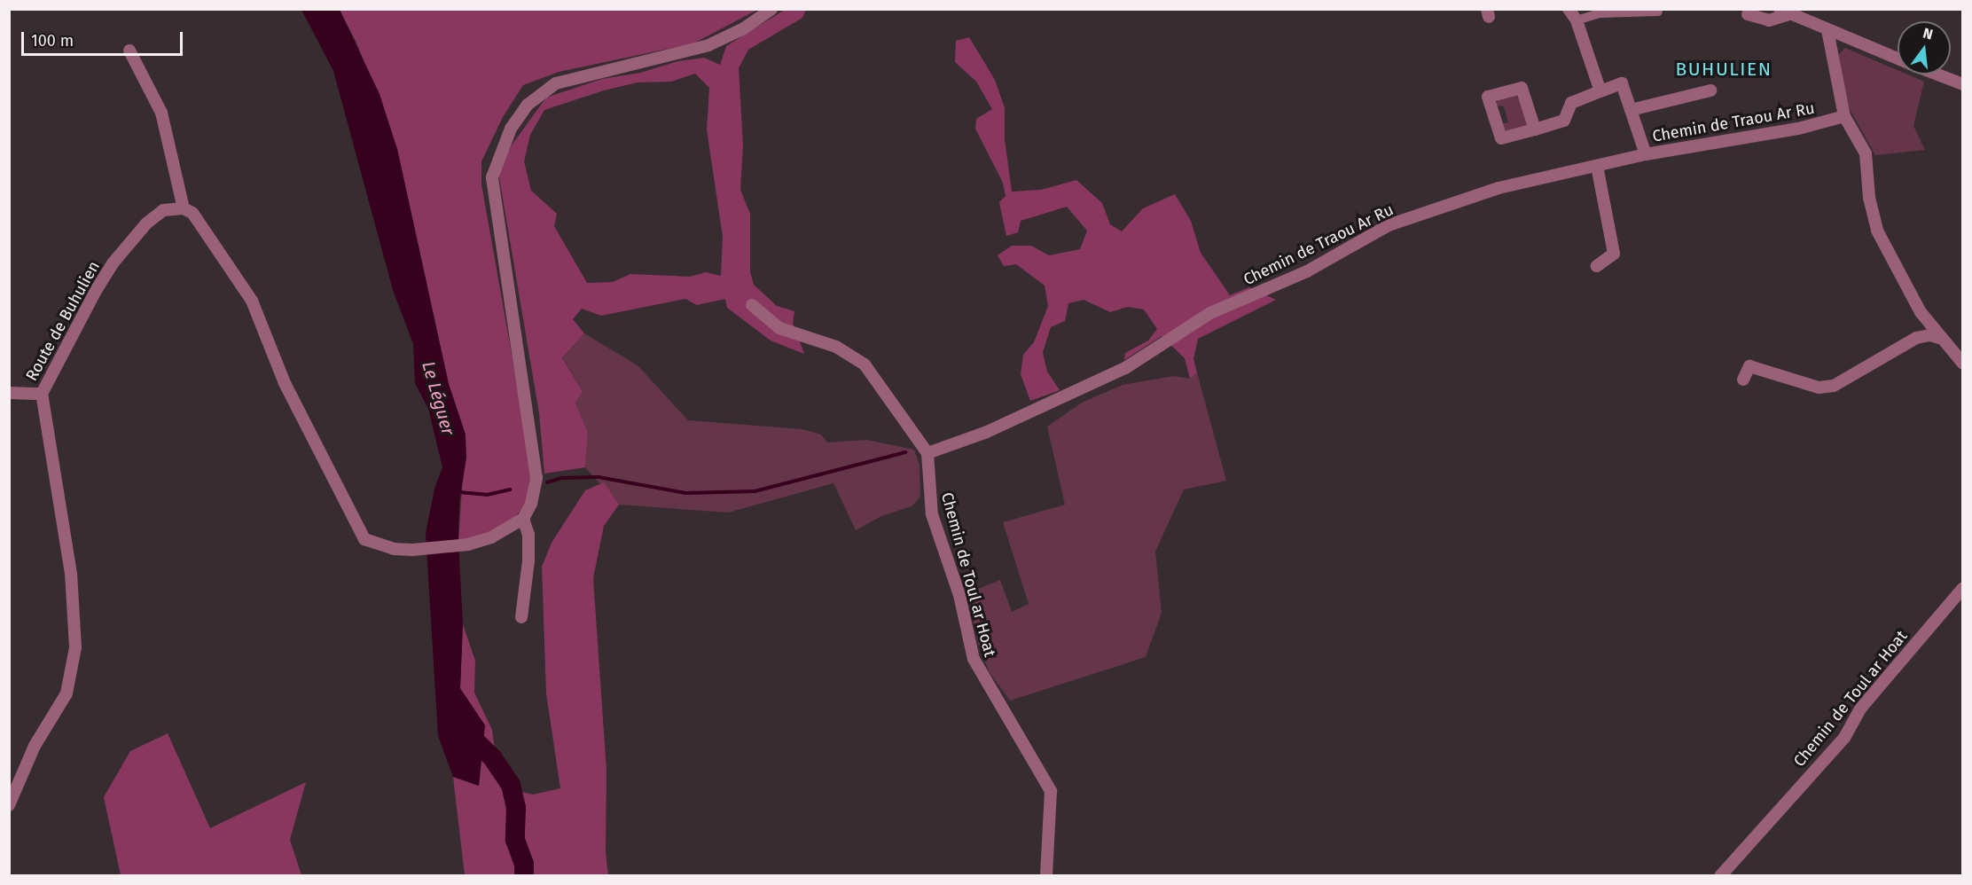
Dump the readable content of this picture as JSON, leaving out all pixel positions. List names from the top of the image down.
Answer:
{
  "streets": {
    "street": ["Chemin de Traou Ar Ru", "Route de Buhulien", "Chemin de Toul ar Hoat"]
  },
  "crossings": [
    ["Chemin de Traou Ar Ru", "Chemin de Toul ar Hoat"]
  ],
  "districts": ["BUHULIEN"],
  "water": ["Le Léguer"],
  "scale_bar": "100 m",
  "north": "top"
}
